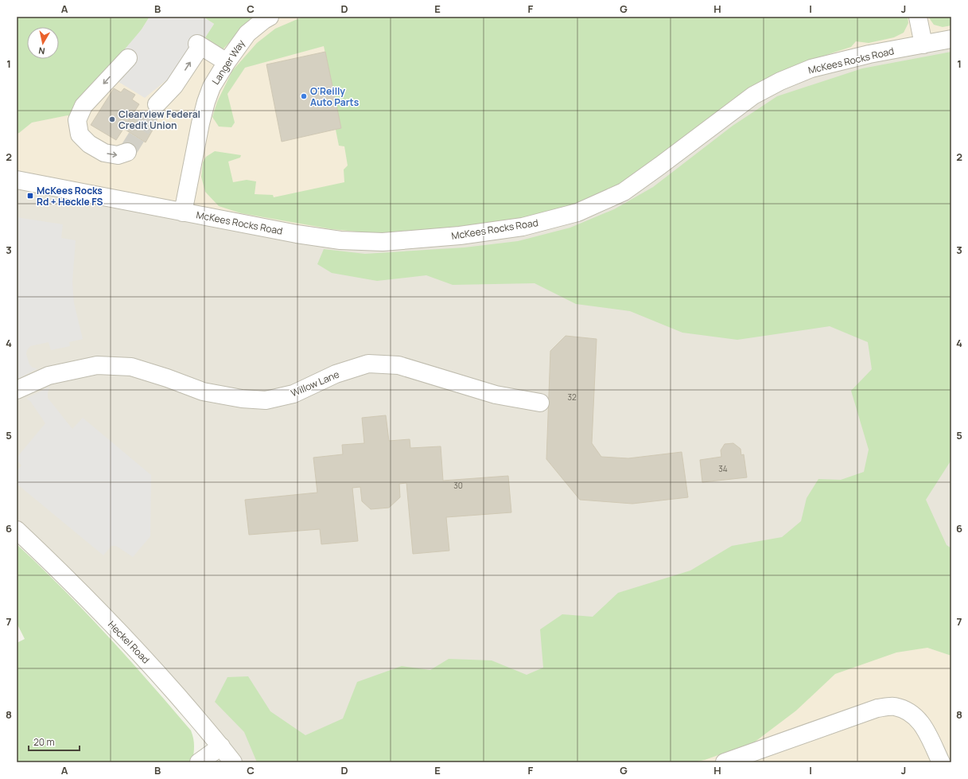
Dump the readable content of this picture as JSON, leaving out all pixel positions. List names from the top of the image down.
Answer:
{
  "streets": {
    "street": [
      "McKees Rocks Road",
      "Langer Way",
      "Willow Lane",
      "Heckel Road"
    ]
  },
  "crossings": [
    ["McKees Rocks Road", "Langer Way"]
  ],
  "places": {
    "other": ["O'Reilly Auto Parts", "Clearview Federal Credit Union"],
    "transit": ["McKees Rocks Rd + Heckle FS"]
  },
  "house_numbers": ["32", "34", "30"],
  "scale_bar": "20 m",
  "north": "bottom",
  "grid": {
    "columns": [
      "A",
      "B",
      "C",
      "D",
      "E",
      "F",
      "G",
      "H",
      "I",
      "J"
    ],
    "rows": [
      "1",
      "2",
      "3",
      "4",
      "5",
      "6",
      "7",
      "8"
    ]
  }
}
